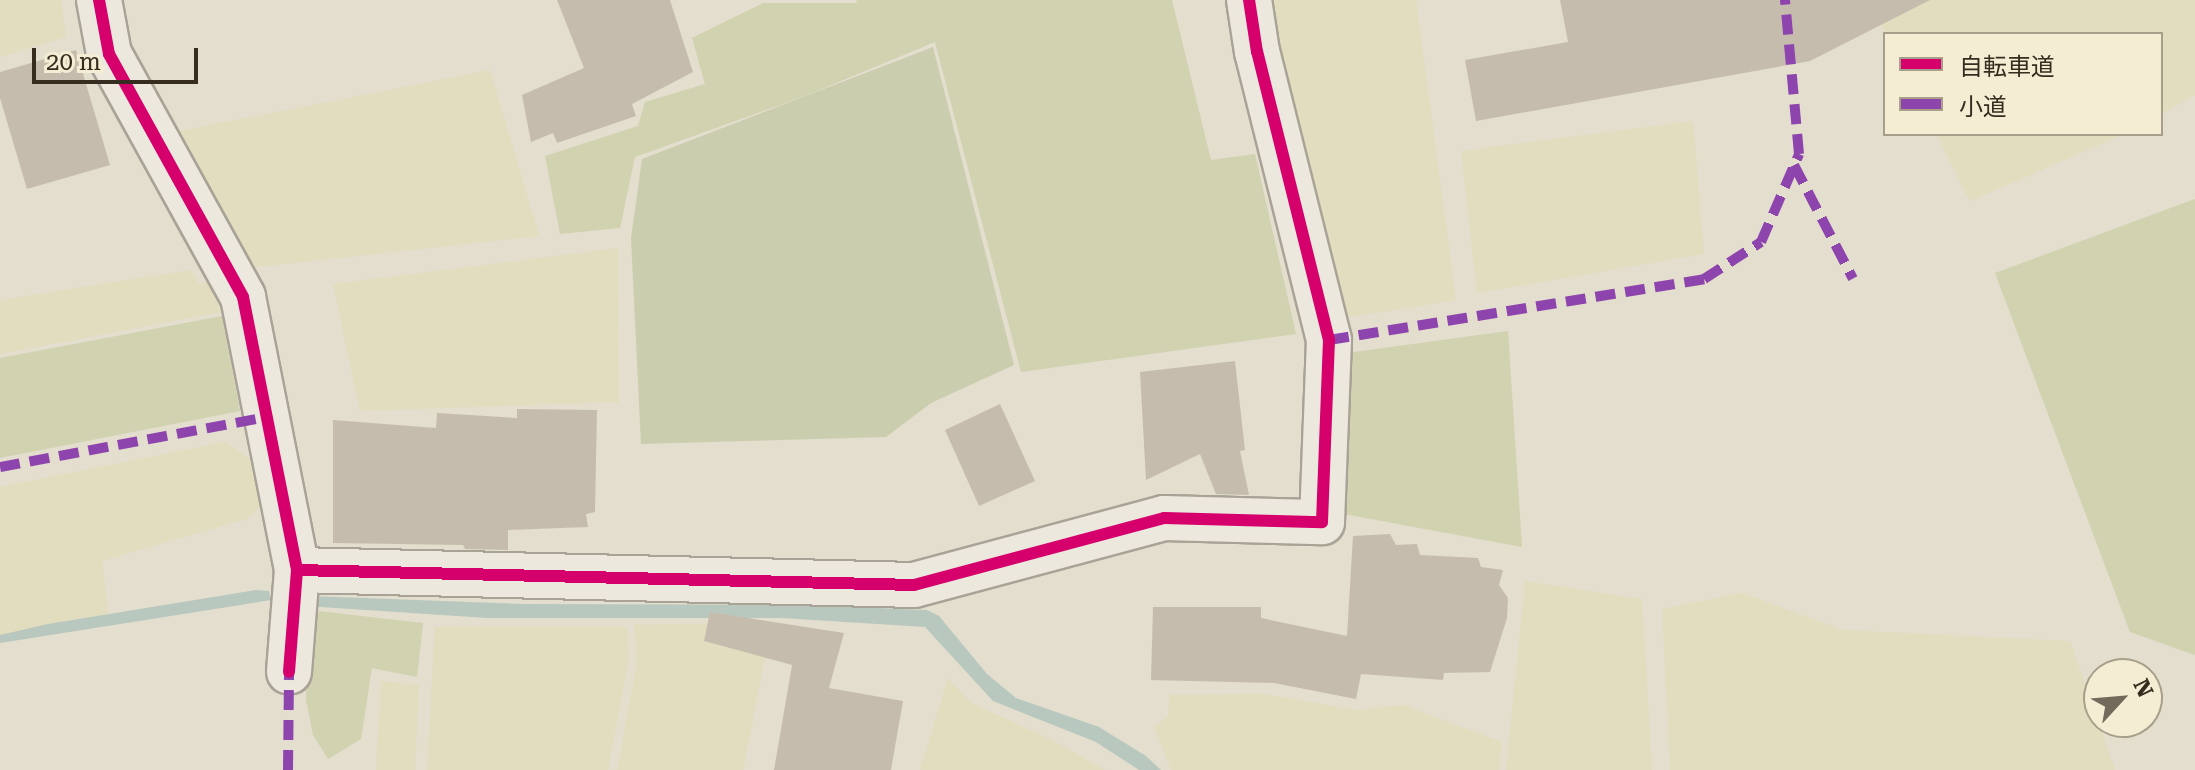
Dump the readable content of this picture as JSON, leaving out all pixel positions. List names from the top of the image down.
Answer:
{
  "legend": ["自転車道", "小道"],
  "scale_bar": "20 m",
  "north": "top right"
}
